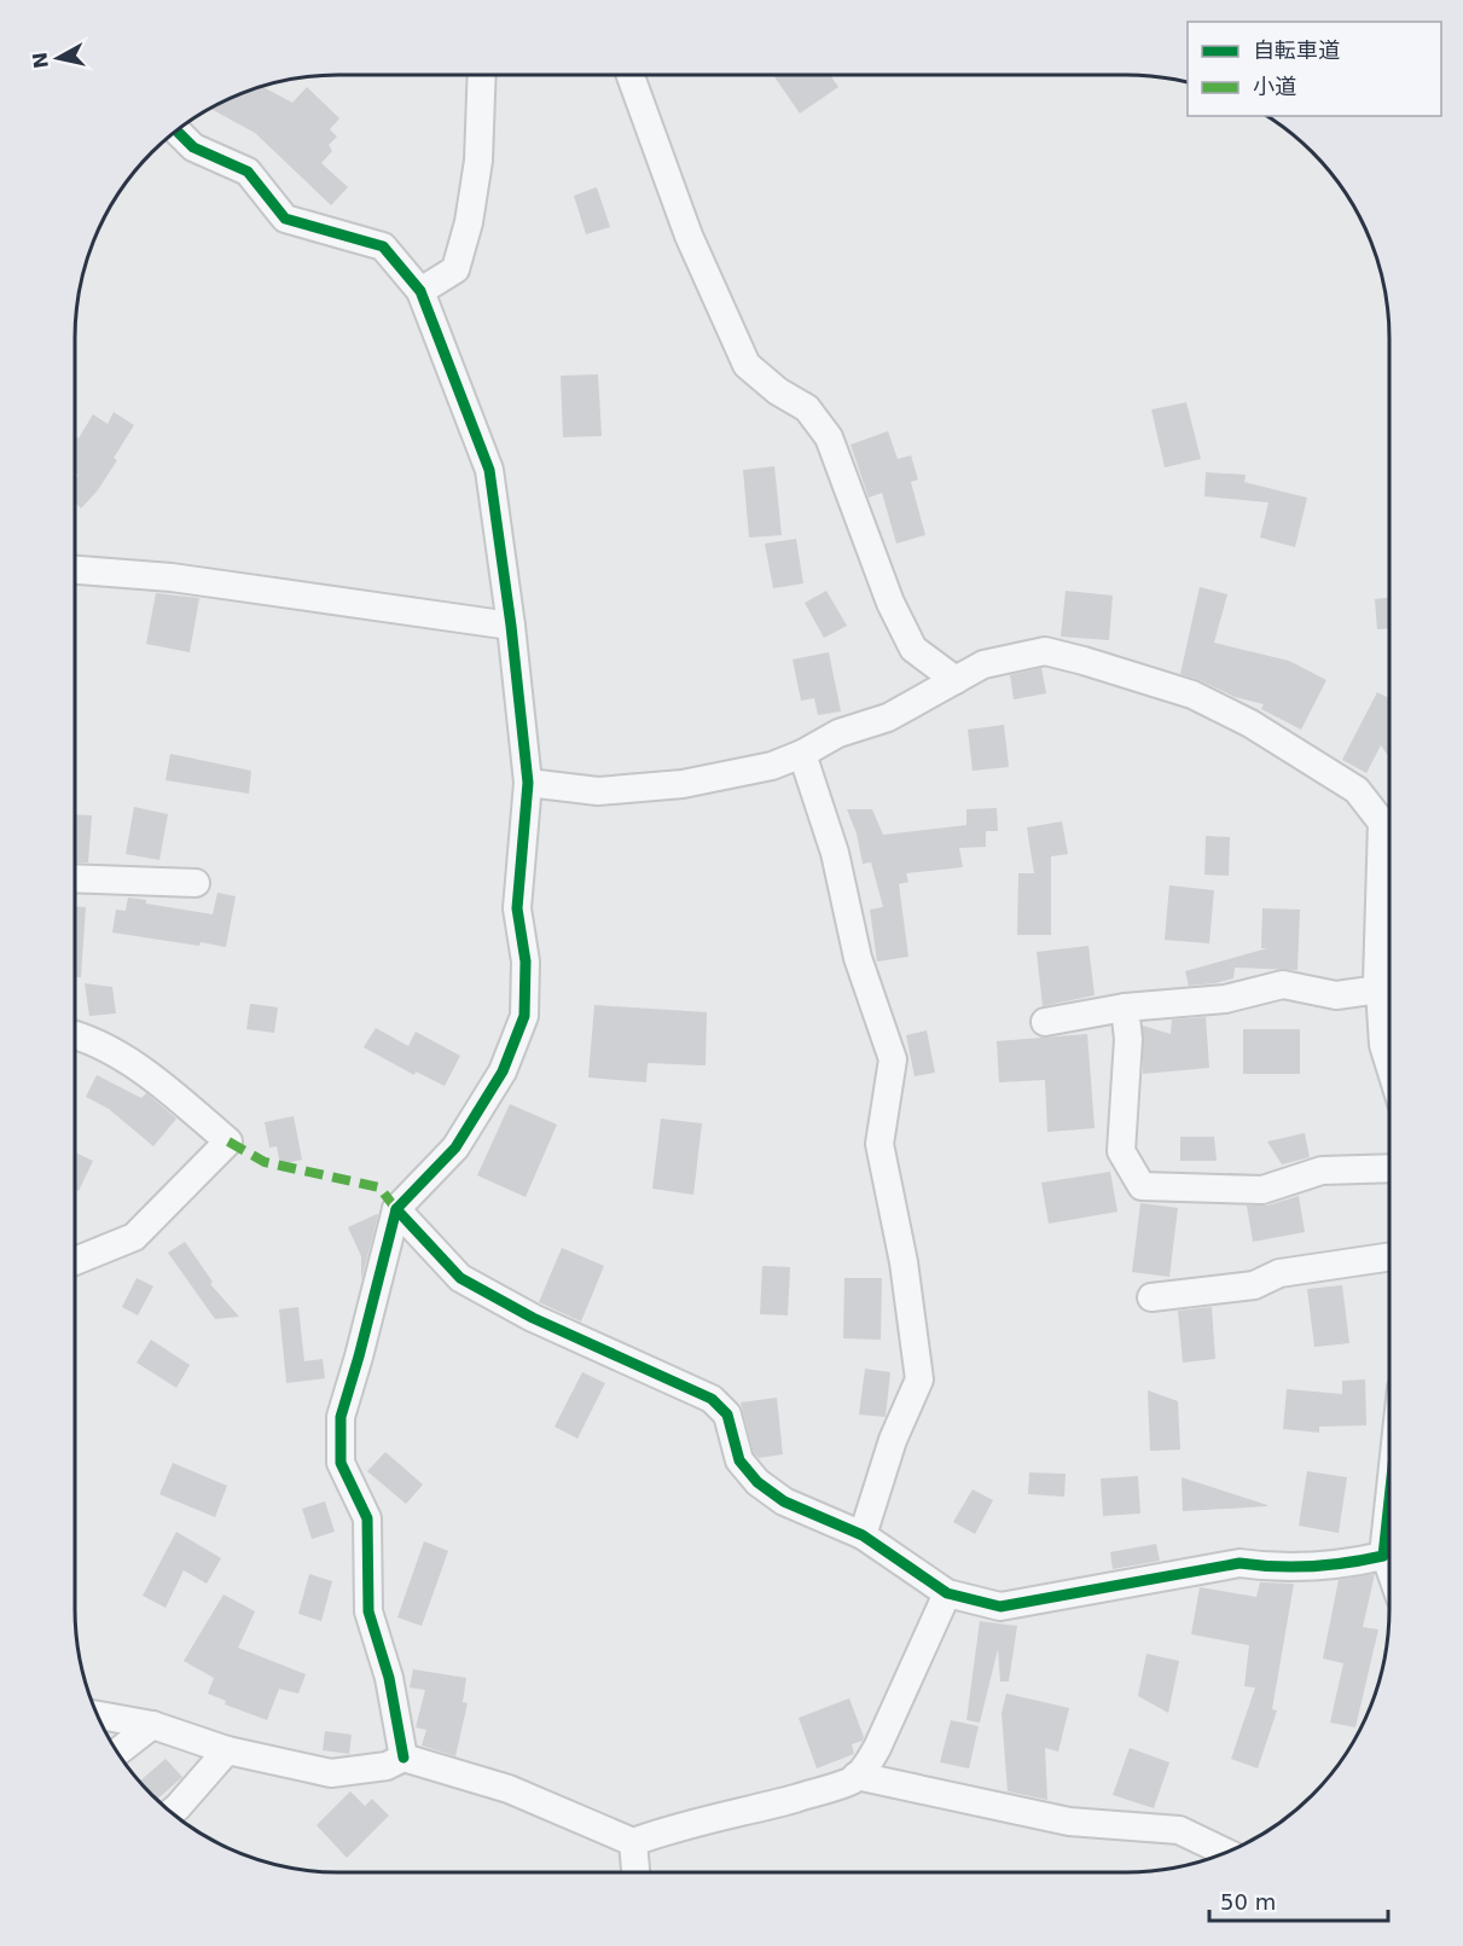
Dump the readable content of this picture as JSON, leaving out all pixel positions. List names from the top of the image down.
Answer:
{
  "legend": ["自転車道", "小道"],
  "scale_bar": "50 m",
  "north": "left"
}
